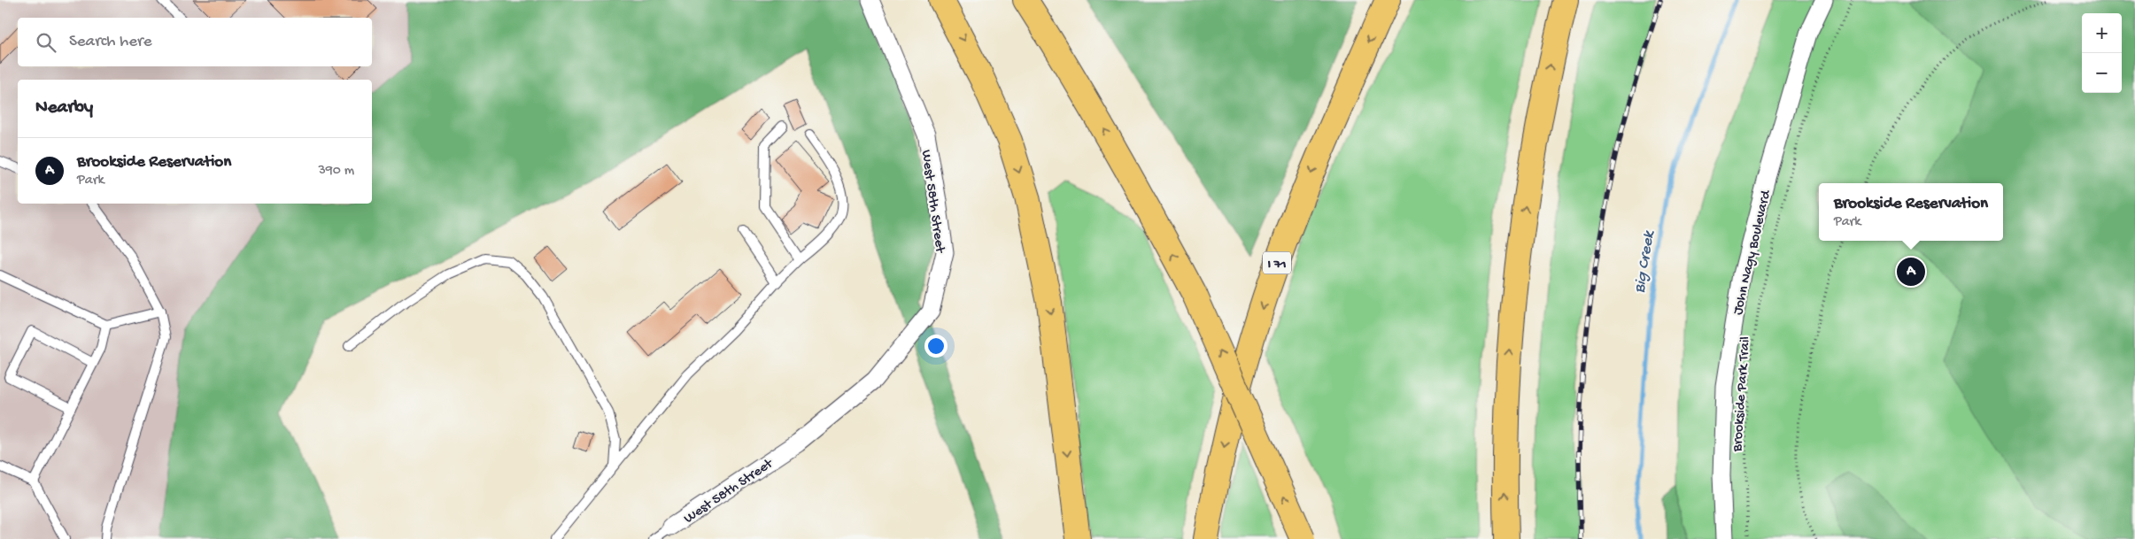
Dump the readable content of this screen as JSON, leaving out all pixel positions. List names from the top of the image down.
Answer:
{
  "streets": {
    "highway": ["I 71"],
    "street": ["West 58th Street", "John Nagy Boulevard"],
    "path": ["Brookside Park Trail"]
  },
  "water": ["Big Creek"],
  "page": {
    "map_buttons": ["+", "−"],
    "search": "Search here",
    "heading": "Nearby",
    "list": [
      {
        "mark": "A",
        "name": "Brookside Reservation",
        "note": "Park",
        "value": "390 m"
      }
    ],
    "popup": ["Brookside Reservation", "Park"],
    "pins": "A"
  }
}
